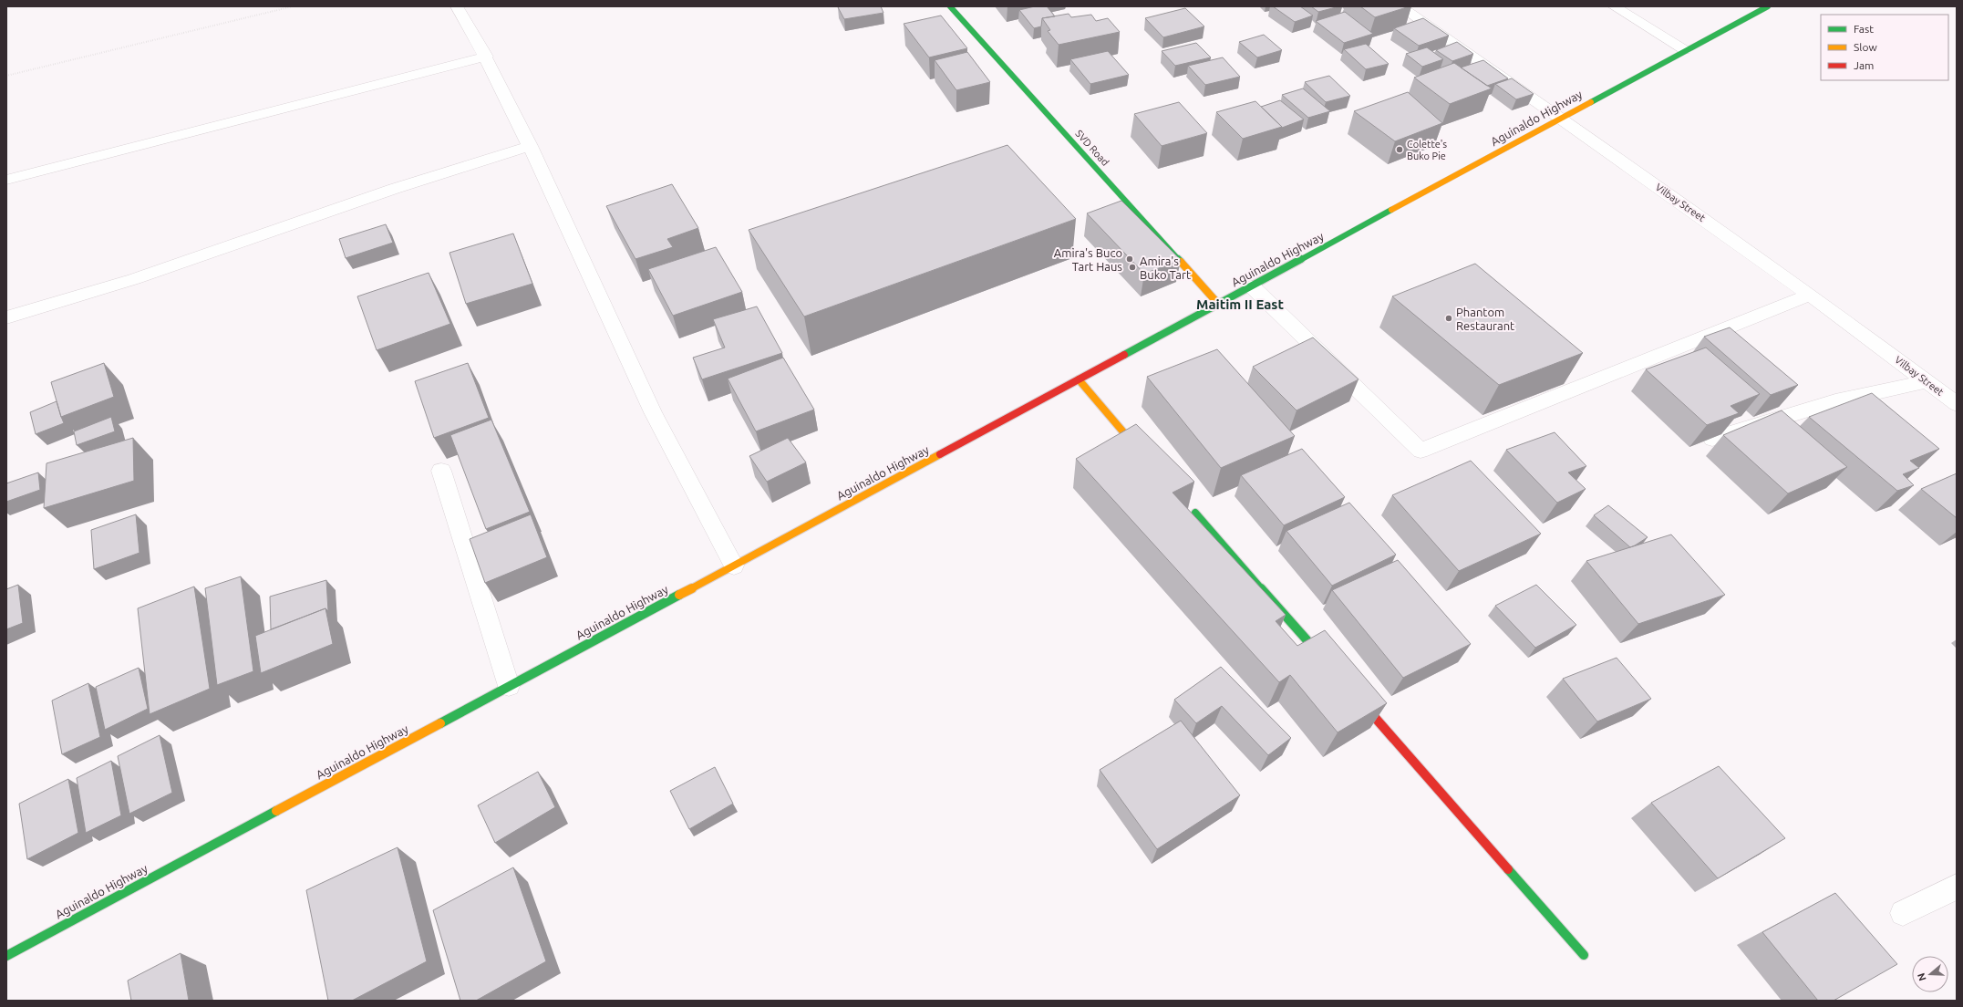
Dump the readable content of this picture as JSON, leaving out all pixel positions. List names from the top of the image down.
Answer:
{
  "streets": {
    "main road": ["Aguinaldo Highway", "SVD Road"],
    "street": ["Vilbay Street"]
  },
  "crossings": [
    ["Aguinaldo Highway", "SVD Road"],
    ["Aguinaldo Highway", "Vilbay Street"]
  ],
  "districts": ["Maitim II East"],
  "places": [
    "Colette's Buko Pie",
    "Amira's Buco Tart Haus",
    "Amira's Buko Tart",
    "Phantom Restaurant"
  ],
  "legend": ["Fast", "Slow", "Jam"],
  "north": "left"
}
